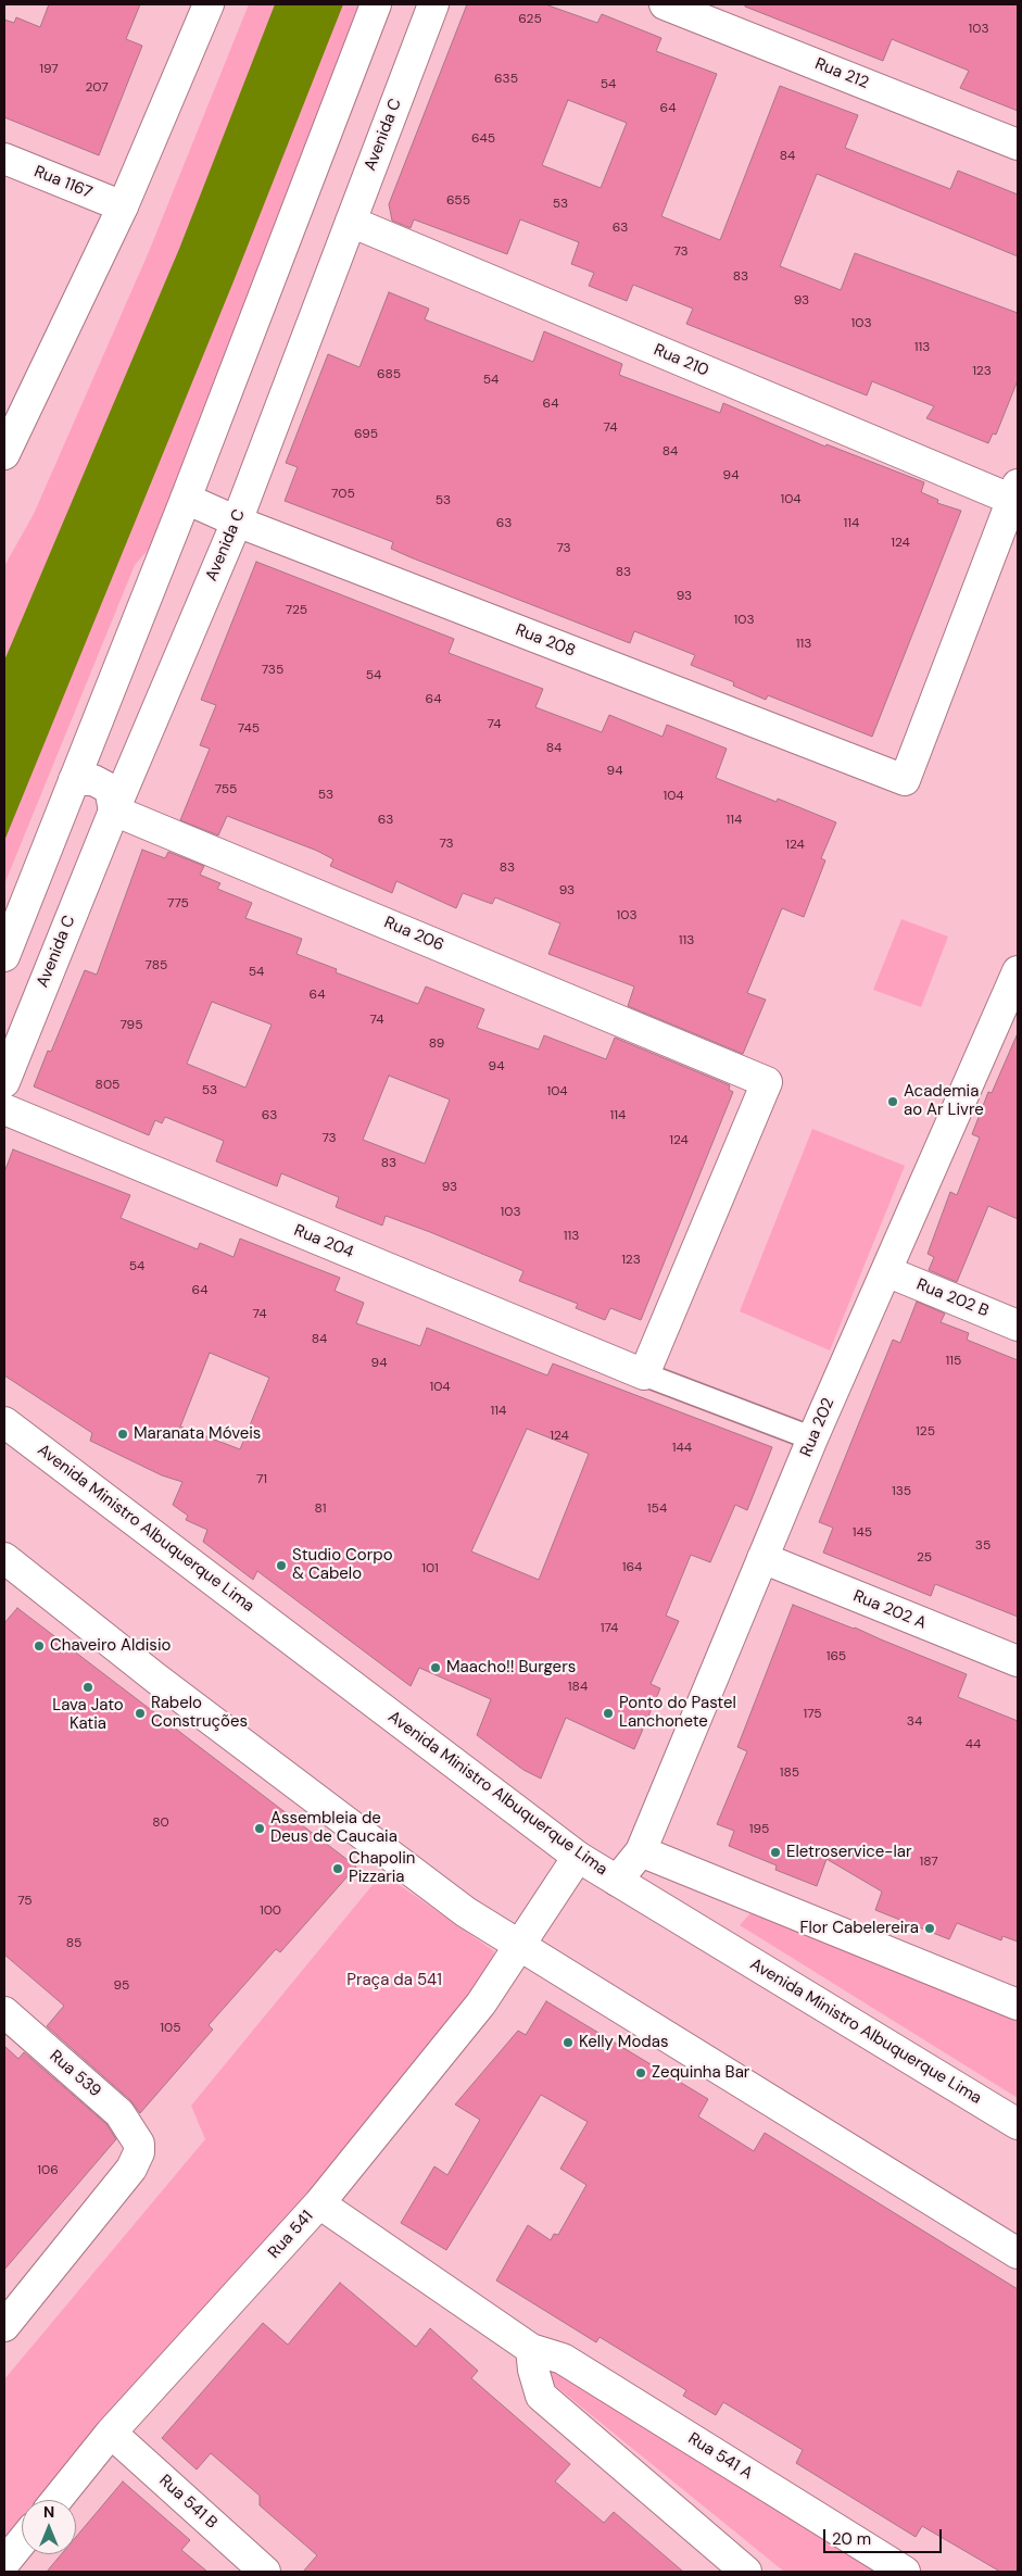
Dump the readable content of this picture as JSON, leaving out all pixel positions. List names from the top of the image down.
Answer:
{
  "streets": {
    "street": [
      "Rua 212",
      "Avenida C",
      "Rua 1167",
      "Rua 210",
      "Rua 208",
      "Rua 206",
      "Rua 204",
      "Rua 202 B",
      "Rua 202",
      "Avenida Ministro Albuquerque Lima",
      "Rua 202 A",
      "Rua 539",
      "Rua 541",
      "Rua 541 A",
      "Rua 541 B"
    ]
  },
  "crossings": [
    ["Avenida C", "Rua 210"],
    ["Avenida C", "Rua 208"],
    ["Avenida C", "Rua 206"],
    ["Rua 210", "Rua 208"],
    ["Rua 206", "Rua 204"],
    ["Rua 202 B", "Rua 202"],
    ["Rua 202", "Avenida Ministro Albuquerque Lima"],
    ["Rua 202", "Rua 202 A"],
    ["Avenida Ministro Albuquerque Lima", "Rua 541"],
    ["Rua 541", "Rua 541 A"],
    ["Rua 541", "Rua 541 B"]
  ],
  "parks": ["Praça da 541"],
  "places": [
    "Academia ao Ar Livre",
    "Maranata Móveis",
    "Studio Corpo & Cabelo",
    "Chaveiro Aldisio",
    "Maacho!! Burgers",
    "Lava Jato Katia",
    "Rabelo Construções",
    "Ponto do Pastel Lanchonete",
    "Assembleia de Deus de Caucaia",
    "Eletroservice-lar",
    "Chapolin Pizzaria",
    "Flor Cabelereira",
    "Kelly Modas",
    "Zequinha Bar"
  ],
  "house_numbers": [
    "625",
    "103",
    "197",
    "635",
    "54",
    "207",
    "64",
    "645",
    "84",
    "655",
    "53",
    "63",
    "73",
    "83",
    "93",
    "103",
    "113",
    "123",
    "685",
    "54",
    "64",
    "74",
    "695",
    "84",
    "94",
    "705",
    "104",
    "53",
    "63",
    "114",
    "124",
    "73",
    "83",
    "93",
    "725",
    "103",
    "113",
    "735",
    "54",
    "64",
    "74",
    "745",
    "84",
    "94",
    "755",
    "53",
    "104",
    "63",
    "114",
    "73",
    "124",
    "83",
    "93",
    "775",
    "103",
    "113",
    "785",
    "54",
    "64",
    "74",
    "795",
    "89",
    "94",
    "805",
    "53",
    "104",
    "63",
    "114",
    "73",
    "124",
    "83",
    "93",
    "103",
    "113",
    "123",
    "54",
    "64",
    "74",
    "84",
    "115",
    "94",
    "104",
    "114",
    "125",
    "124",
    "144",
    "71",
    "135",
    "81",
    "154",
    "145",
    "35",
    "25",
    "164",
    "101",
    "174",
    "165",
    "184",
    "175",
    "34",
    "44",
    "185",
    "80",
    "195",
    "187",
    "75",
    "100",
    "85",
    "95",
    "105",
    "106"
  ],
  "scale_bar": "20 m",
  "north": "top"
}
